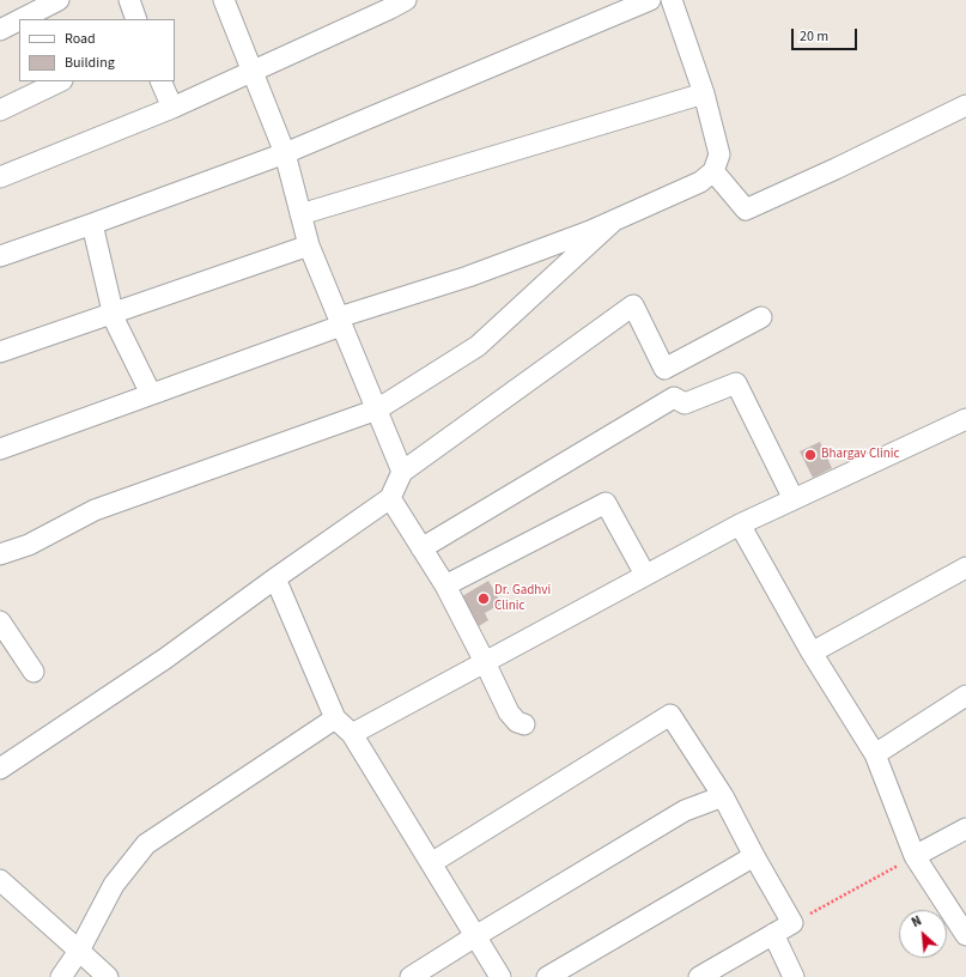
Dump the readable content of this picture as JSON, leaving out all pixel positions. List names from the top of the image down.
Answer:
{
  "places": ["Bhargav Clinic", "Dr. Gadhvi Clinic"],
  "legend": ["Road", "Building"],
  "scale_bar": "20 m",
  "north": "top left"
}
